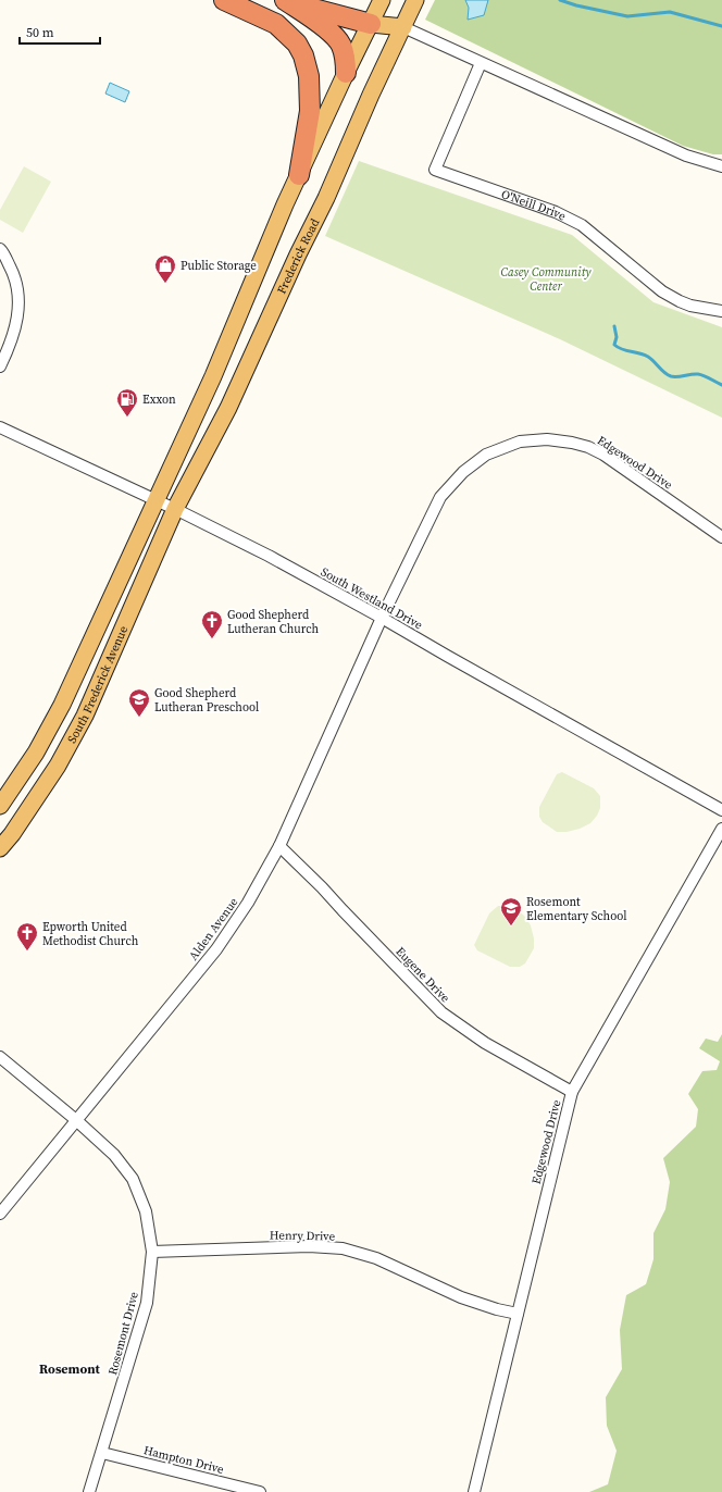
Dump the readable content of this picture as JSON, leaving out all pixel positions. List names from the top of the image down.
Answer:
{
  "streets": {
    "main road": ["Frederick Road", "South Frederick Avenue"],
    "street": [
      "O'Neill Drive",
      "Edgewood Drive",
      "South Westland Drive",
      "Alden Avenue",
      "Eugene Drive",
      "Henry Drive",
      "Rosemont Drive",
      "Hampton Drive"
    ]
  },
  "crossings": [
    ["Frederick Road", "South Westland Drive"],
    ["Frederick Road", "South Frederick Avenue"],
    ["Edgewood Drive", "South Westland Drive"],
    ["Edgewood Drive", "Alden Avenue"],
    ["Edgewood Drive", "Eugene Drive"],
    ["Edgewood Drive", "Henry Drive"],
    ["South Westland Drive", "South Frederick Avenue"],
    ["South Westland Drive", "Alden Avenue"],
    ["Alden Avenue", "Eugene Drive"],
    ["Alden Avenue", "Rosemont Drive"],
    ["Henry Drive", "Rosemont Drive"],
    ["Rosemont Drive", "Hampton Drive"]
  ],
  "districts": ["Rosemont"],
  "parks": ["Casey Community Center"],
  "places": {
    "shop": ["Public Storage"],
    "fuel station": ["Exxon"],
    "church": ["Good Shepherd Lutheran Church", "Epworth United Methodist Church"],
    "school or university": ["Good Shepherd Lutheran Preschool", "Rosemont Elementary School"]
  },
  "scale_bar": "50 m"
}
